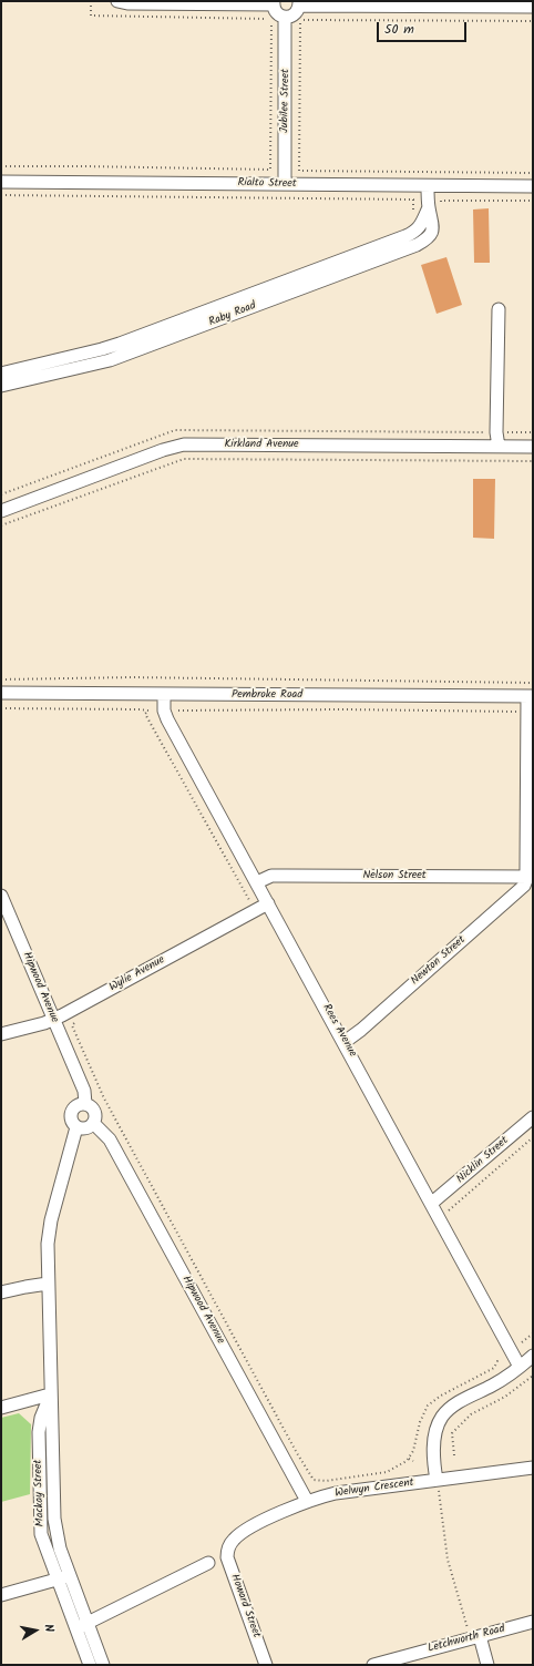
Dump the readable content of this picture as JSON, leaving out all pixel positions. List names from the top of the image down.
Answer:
{
  "streets": {
    "street": [
      "Jubilee Street",
      "Rialto Street",
      "Raby Road",
      "Kirkland Avenue",
      "Pembroke Road",
      "Nelson Street",
      "Newton Street",
      "Wylie Avenue",
      "Hipwood Avenue",
      "Rees Avenue",
      "Nicklin Street",
      "Welwyn Crescent",
      "Mackay Street",
      "Howard Street",
      "Letchworth Road"
    ]
  },
  "crossings": [
    ["Jubilee Street", "Rialto Street"],
    ["Rialto Street", "Raby Road"],
    ["Pembroke Road", "Rees Avenue"],
    ["Nelson Street", "Newton Street"],
    ["Nelson Street", "Rees Avenue"],
    ["Newton Street", "Rees Avenue"],
    ["Wylie Avenue", "Hipwood Avenue"],
    ["Wylie Avenue", "Rees Avenue"],
    ["Hipwood Avenue", "Welwyn Crescent"],
    ["Hipwood Avenue", "Mackay Street"],
    ["Rees Avenue", "Nicklin Street"],
    ["Welwyn Crescent", "Howard Street"]
  ],
  "scale_bar": "50 m",
  "north": "right"
}
